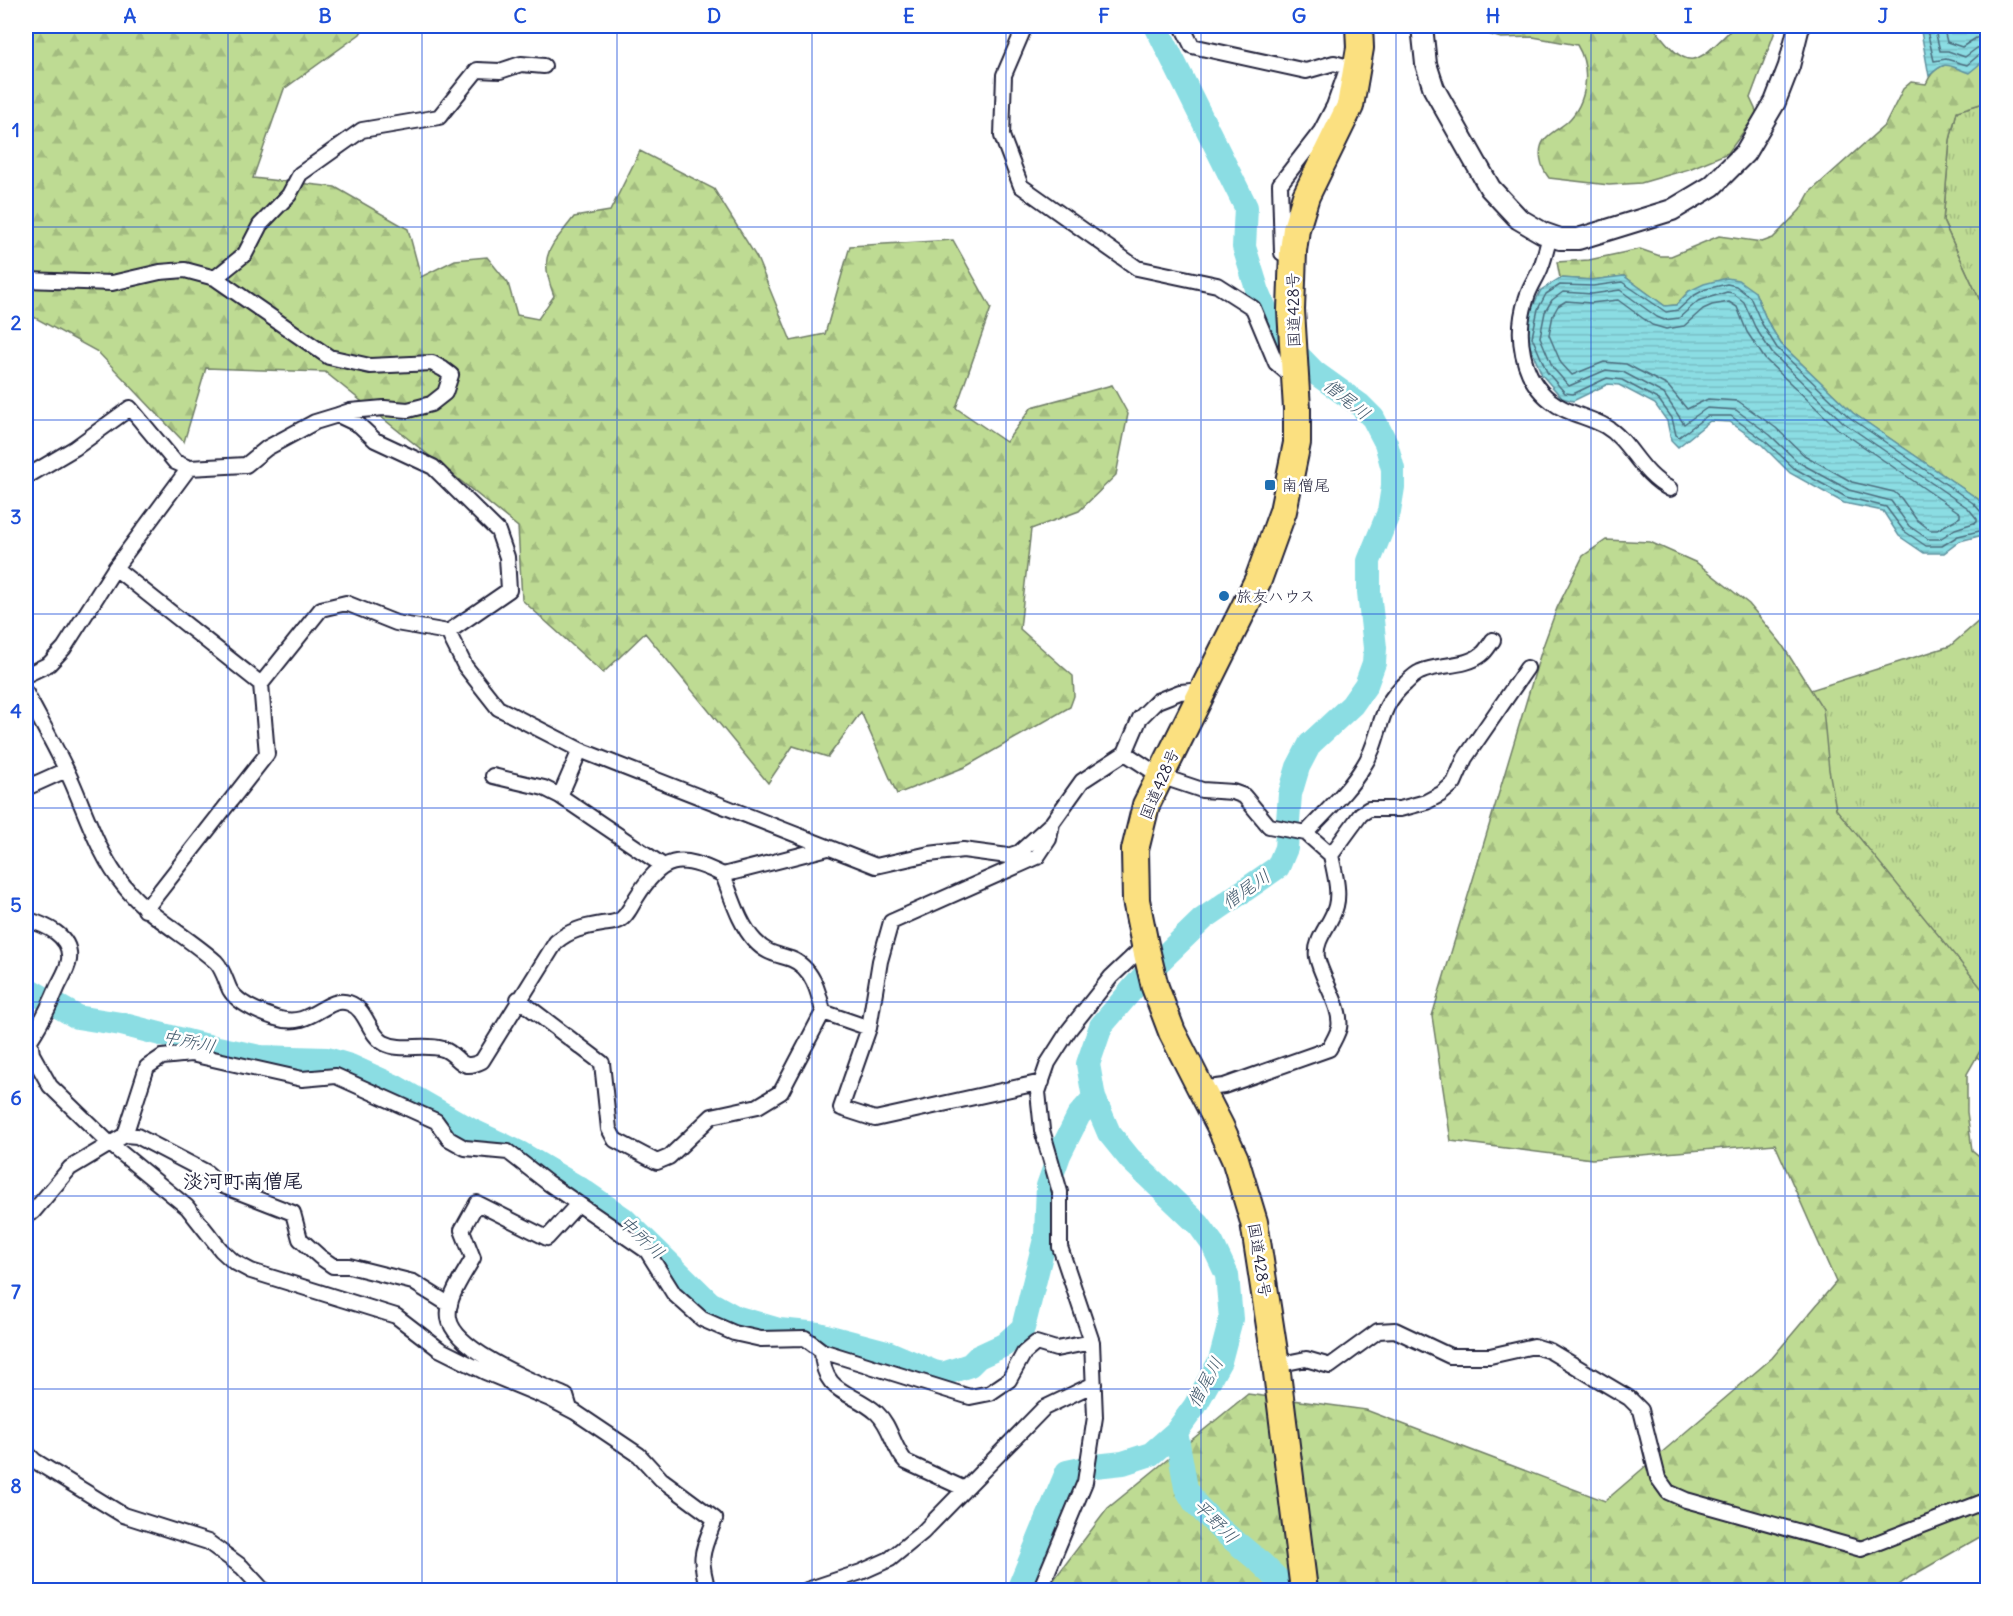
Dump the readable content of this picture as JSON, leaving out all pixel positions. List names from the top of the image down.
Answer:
{
  "streets": {
    "highway": ["国道428号"]
  },
  "districts": ["淡河町南僧尾"],
  "water": ["僧尾川", "中所川", "平野川"],
  "places": {
    "transit": ["南僧尾"],
    "other": ["旅友ハウス"]
  },
  "grid": {
    "columns": [
      "A",
      "B",
      "C",
      "D",
      "E",
      "F",
      "G",
      "H",
      "I",
      "J"
    ],
    "rows": [
      "1",
      "2",
      "3",
      "4",
      "5",
      "6",
      "7",
      "8"
    ]
  }
}
